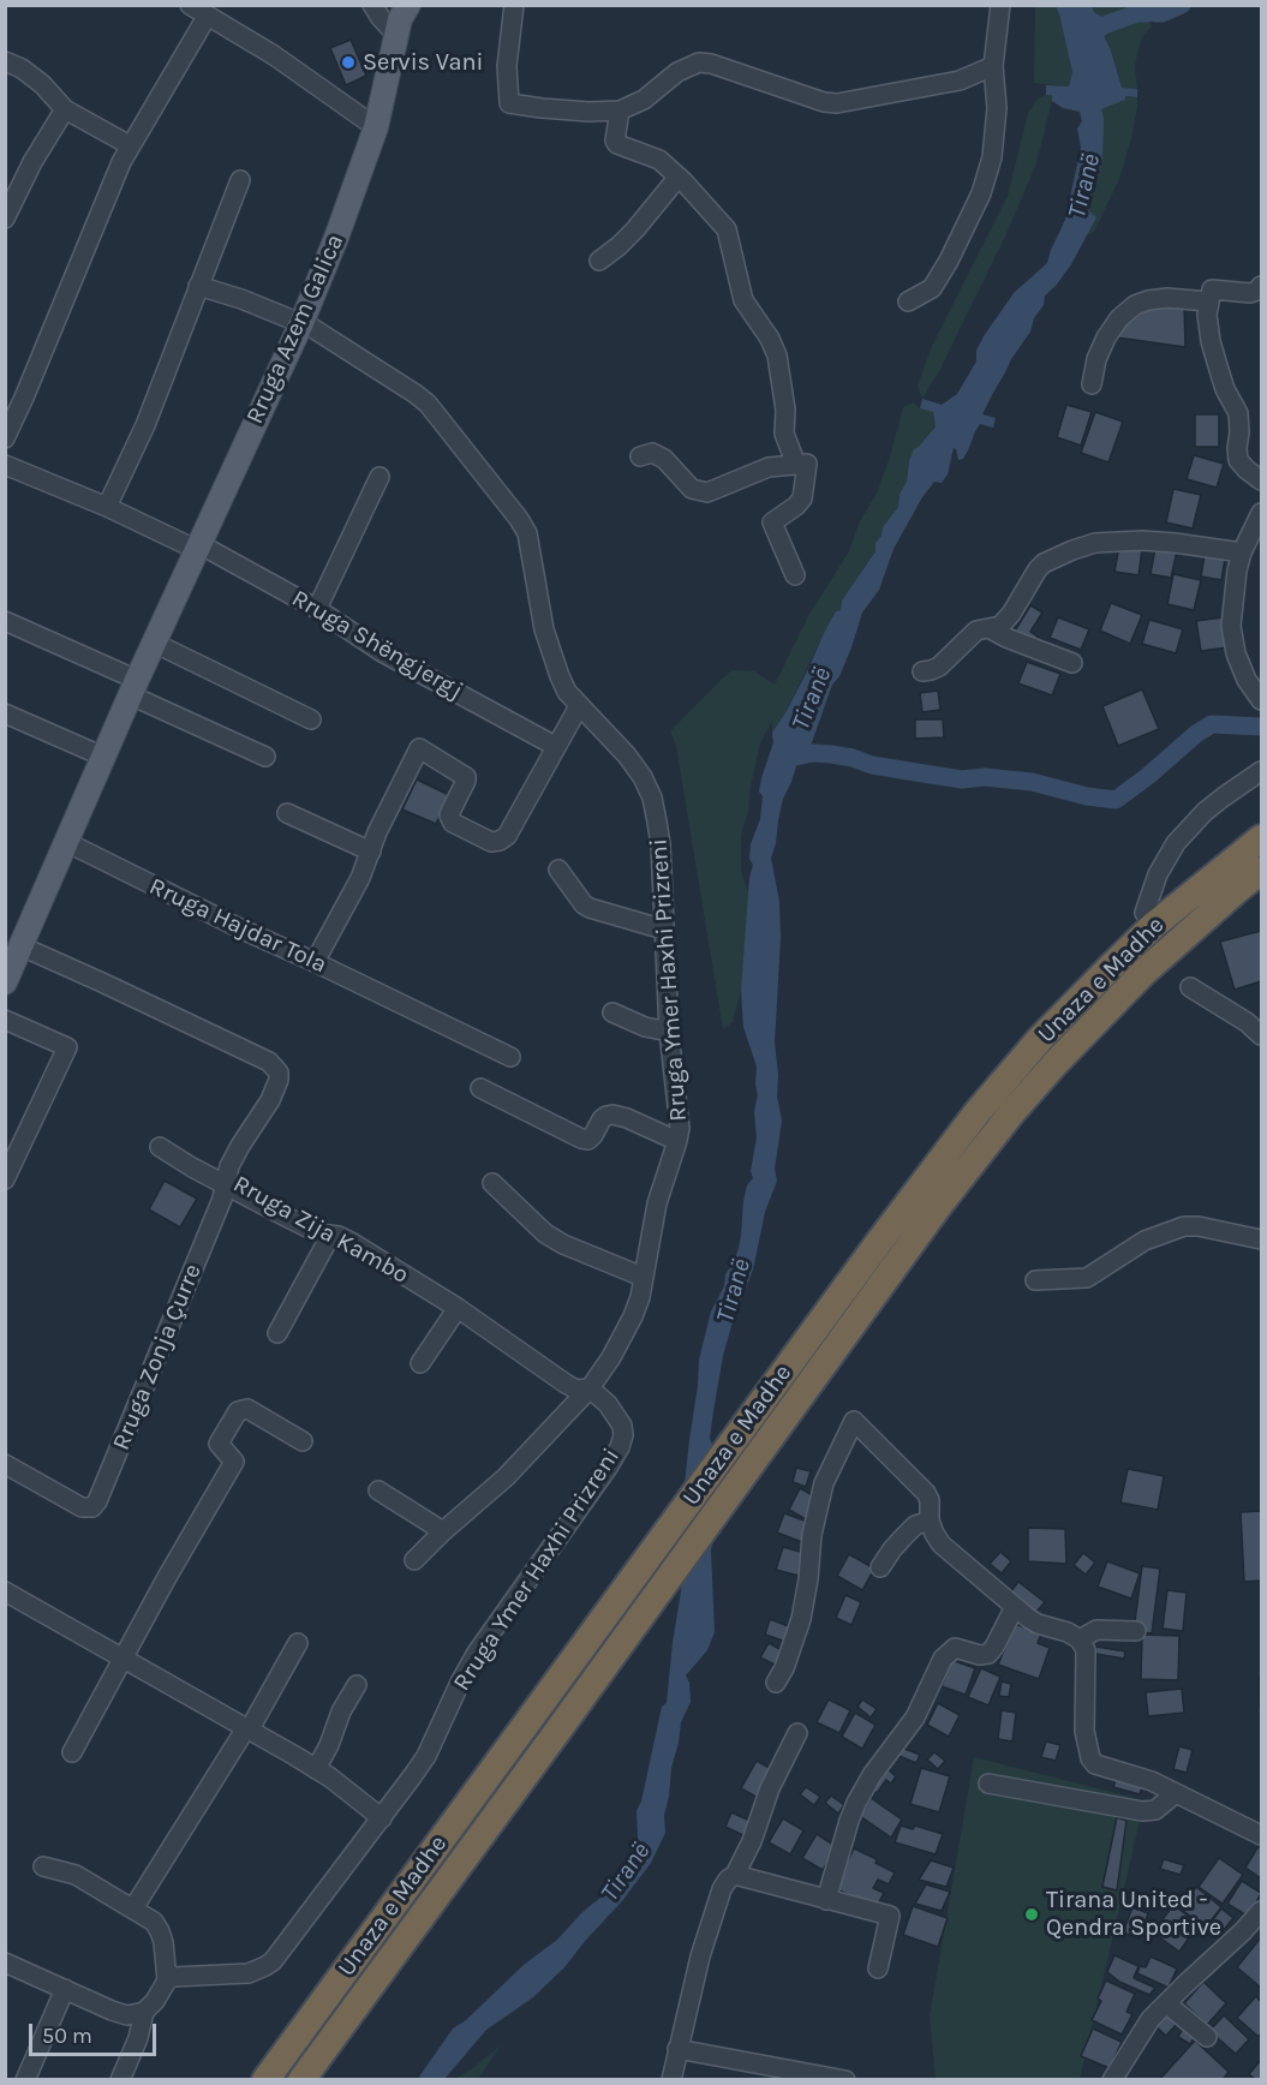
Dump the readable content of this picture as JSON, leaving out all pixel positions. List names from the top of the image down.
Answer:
{
  "streets": {
    "highway": ["Unaza e Madhe"],
    "main road": ["Rruga Azem Galica"],
    "street": [
      "Rruga Shëngjergj",
      "Rruga Hajdar Tola",
      "Rruga Ymer Haxhi Prizreni",
      "Rruga Zija Kambo",
      "Rruga Zonja Çurre"
    ]
  },
  "crossings": [
    ["Rruga Azem Galica", "Rruga Shëngjergj"],
    ["Rruga Azem Galica", "Rruga Hajdar Tola"],
    ["Rruga Azem Galica", "Rruga Ymer Haxhi Prizreni"],
    ["Rruga Azem Galica", "Rruga Zija Kambo"],
    ["Rruga Ymer Haxhi Prizreni", "Rruga Zija Kambo"],
    ["Rruga Zija Kambo", "Rruga Zonja Çurre"]
  ],
  "water": ["Tiranë"],
  "places": ["Servis Vani", "Tirana United - Qendra Sportive"],
  "scale_bar": "50 m"
}
